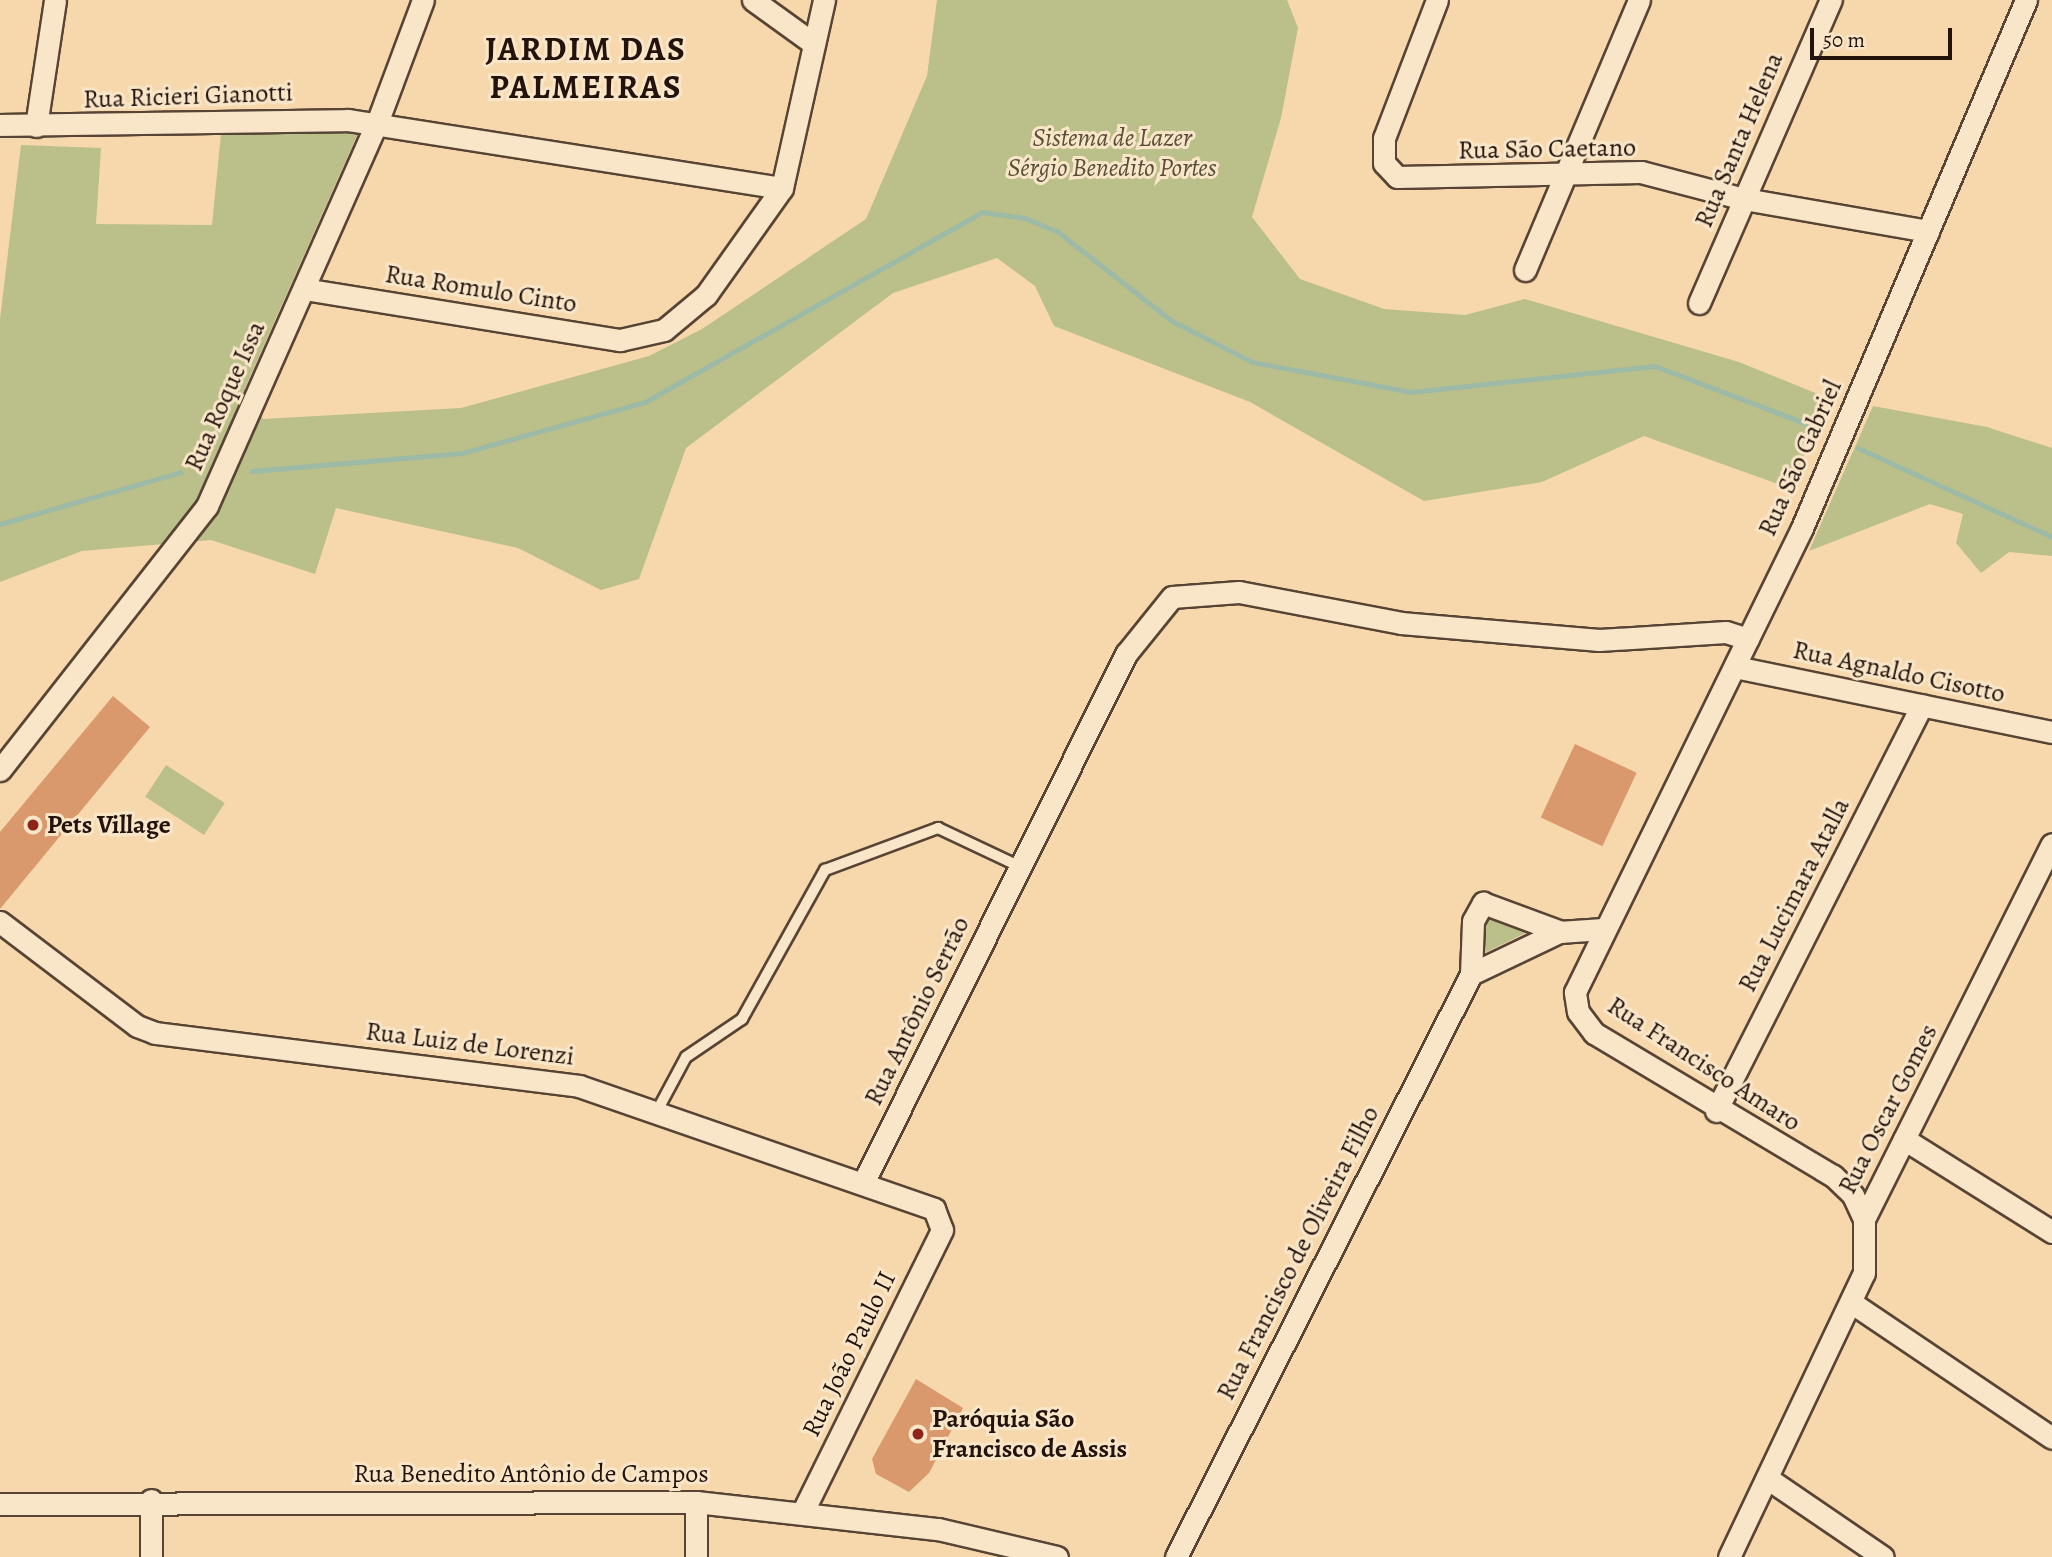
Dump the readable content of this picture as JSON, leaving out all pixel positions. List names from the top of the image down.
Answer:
{
  "streets": {
    "street": [
      "Rua Ricieri Gianotti",
      "Rua Santa Helena",
      "Rua São Caetano",
      "Rua Romulo Cinto",
      "Rua Roque Issa",
      "Rua São Gabriel",
      "Rua Agnaldo Cisotto",
      "Rua Lucimara Atalla",
      "Rua Antônio Serrão",
      "Rua Luiz de Lorenzi",
      "Rua Francisco Amaro",
      "Rua Oscar Gomes",
      "Rua Francisco de Oliveira Filho",
      "Rua João Paulo II",
      "Rua Benedito Antônio de Campos"
    ]
  },
  "crossings": [
    ["Rua Ricieri Gianotti", "Rua Romulo Cinto"],
    ["Rua Ricieri Gianotti", "Rua Roque Issa"],
    ["Rua Santa Helena", "Rua São Caetano"],
    ["Rua São Caetano", "Rua São Gabriel"],
    ["Rua Romulo Cinto", "Rua Roque Issa"],
    ["Rua São Gabriel", "Rua Agnaldo Cisotto"],
    ["Rua São Gabriel", "Rua Antônio Serrão"],
    ["Rua São Gabriel", "Rua Francisco Amaro"],
    ["Rua São Gabriel", "Rua Francisco de Oliveira Filho"],
    ["Rua Agnaldo Cisotto", "Rua Lucimara Atalla"],
    ["Rua Lucimara Atalla", "Rua Francisco Amaro"],
    ["Rua Antônio Serrão", "Rua Luiz de Lorenzi"],
    ["Rua Luiz de Lorenzi", "Rua João Paulo II"],
    ["Rua Francisco Amaro", "Rua Oscar Gomes"],
    ["Rua Francisco Amaro", "Rua Francisco de Oliveira Filho"],
    ["Rua João Paulo II", "Rua Benedito Antônio de Campos"]
  ],
  "districts": ["JARDIM DAS PALMEIRAS"],
  "parks": ["Sistema de Lazer Sérgio Benedito Portes"],
  "places": ["Pets Village", "Paróquia São Francisco de Assis"],
  "scale_bar": "50 m"
}
